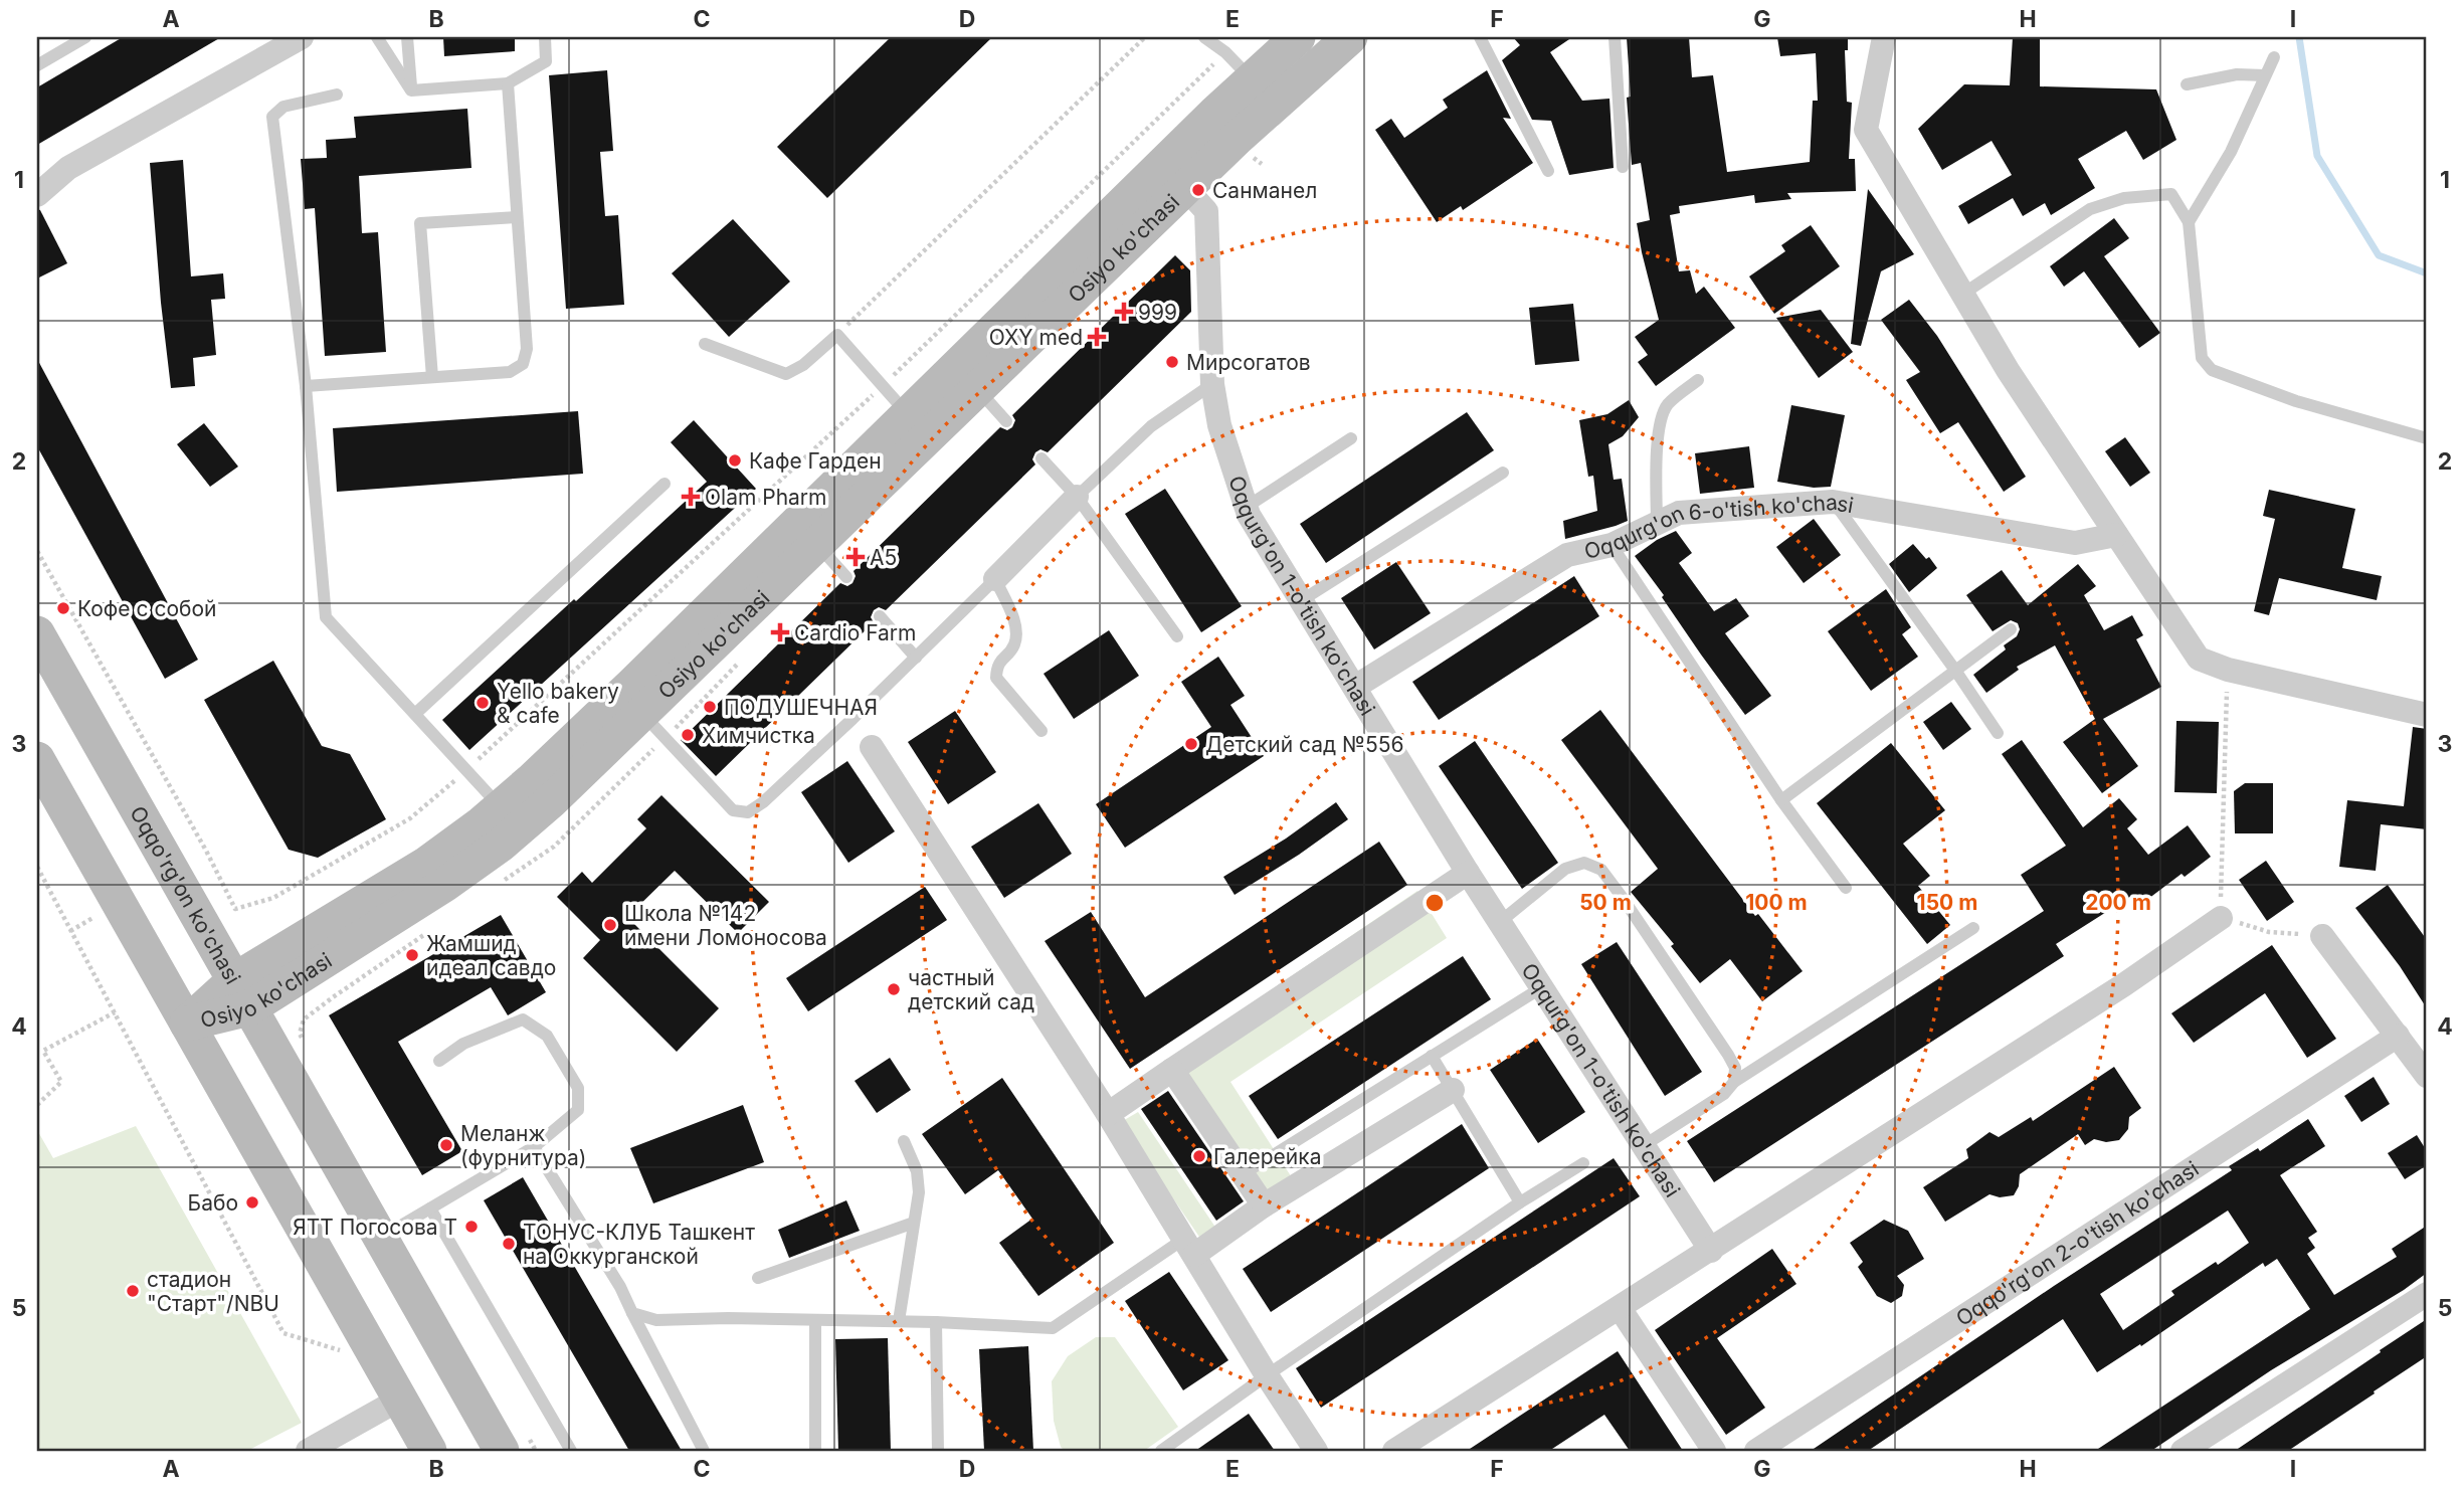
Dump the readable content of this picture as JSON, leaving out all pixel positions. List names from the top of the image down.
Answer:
{
  "streets": {
    "main road": ["Osiyo ko'chasi", "Oqqo'rg'on ko'chasi"],
    "street": ["Oqqurg'on 6-o'tish ko'chasi", "Oqqurg'on 1-o'tish ko'chasi", "Oqqo'rg'on 2-o'tish ko'chasi"]
  },
  "crossings": [
    ["Osiyo ko'chasi", "Oqqurg'on 1-o'tish ko'chasi"],
    ["Osiyo ko'chasi", "Oqqo'rg'on ko'chasi"],
    ["Oqqurg'on 6-o'tish ko'chasi", "Oqqurg'on 1-o'tish ko'chasi"]
  ],
  "places": {
    "other": [
      "Санманел",
      "Мирсогатов",
      "Кафе Гарден",
      "Кофе с собой",
      "Yello bakery & cafe",
      "ПОДУШЕЧНАЯ",
      "Химчистка",
      "Детский сад №556",
      "Школа №142 имени Ломоносова",
      "Жамшид идеал савдо",
      "частный детский сад",
      "Меланж (фурнитура)",
      "Галерейка",
      "Бабо",
      "ЯТТ Погосова Т",
      "ТОНУС-КЛУБ Ташкент на Оккурганской",
      "стадион \"Старт\"/NBU"
    ],
    "health": [
      "999",
      "OXY med",
      "Olam Pharm",
      "A5",
      "Cardio Farm"
    ]
  },
  "grid": {
    "columns": [
      "A",
      "B",
      "C",
      "D",
      "E",
      "F",
      "G",
      "H",
      "I"
    ],
    "rows": [
      "1",
      "2",
      "3",
      "4",
      "5"
    ]
  },
  "rings": [
    "50 m",
    "100 m",
    "150 m",
    "200 m"
  ]
}
